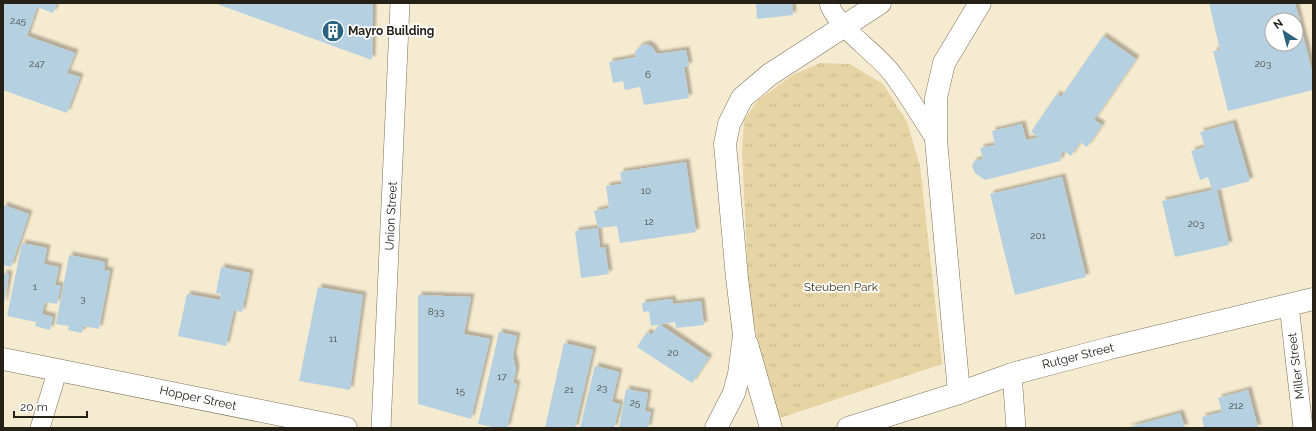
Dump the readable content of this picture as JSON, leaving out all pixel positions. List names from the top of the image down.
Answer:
{
  "streets": {
    "street": [
      "Union Street",
      "Rutger Street",
      "Miller Street",
      "Hopper Street"
    ]
  },
  "crossings": [
    ["Rutger Street", "Miller Street"]
  ],
  "parks": ["Steuben Park"],
  "places": {
    "building": ["Mayro Building"]
  },
  "house_numbers": [
    "245",
    "247",
    "203",
    "6",
    "10",
    "12",
    "203",
    "201",
    "1",
    "3",
    "833",
    "11",
    "20",
    "17",
    "23",
    "21",
    "15",
    "25",
    "212"
  ],
  "scale_bar": "20 m",
  "north": "top left"
}
